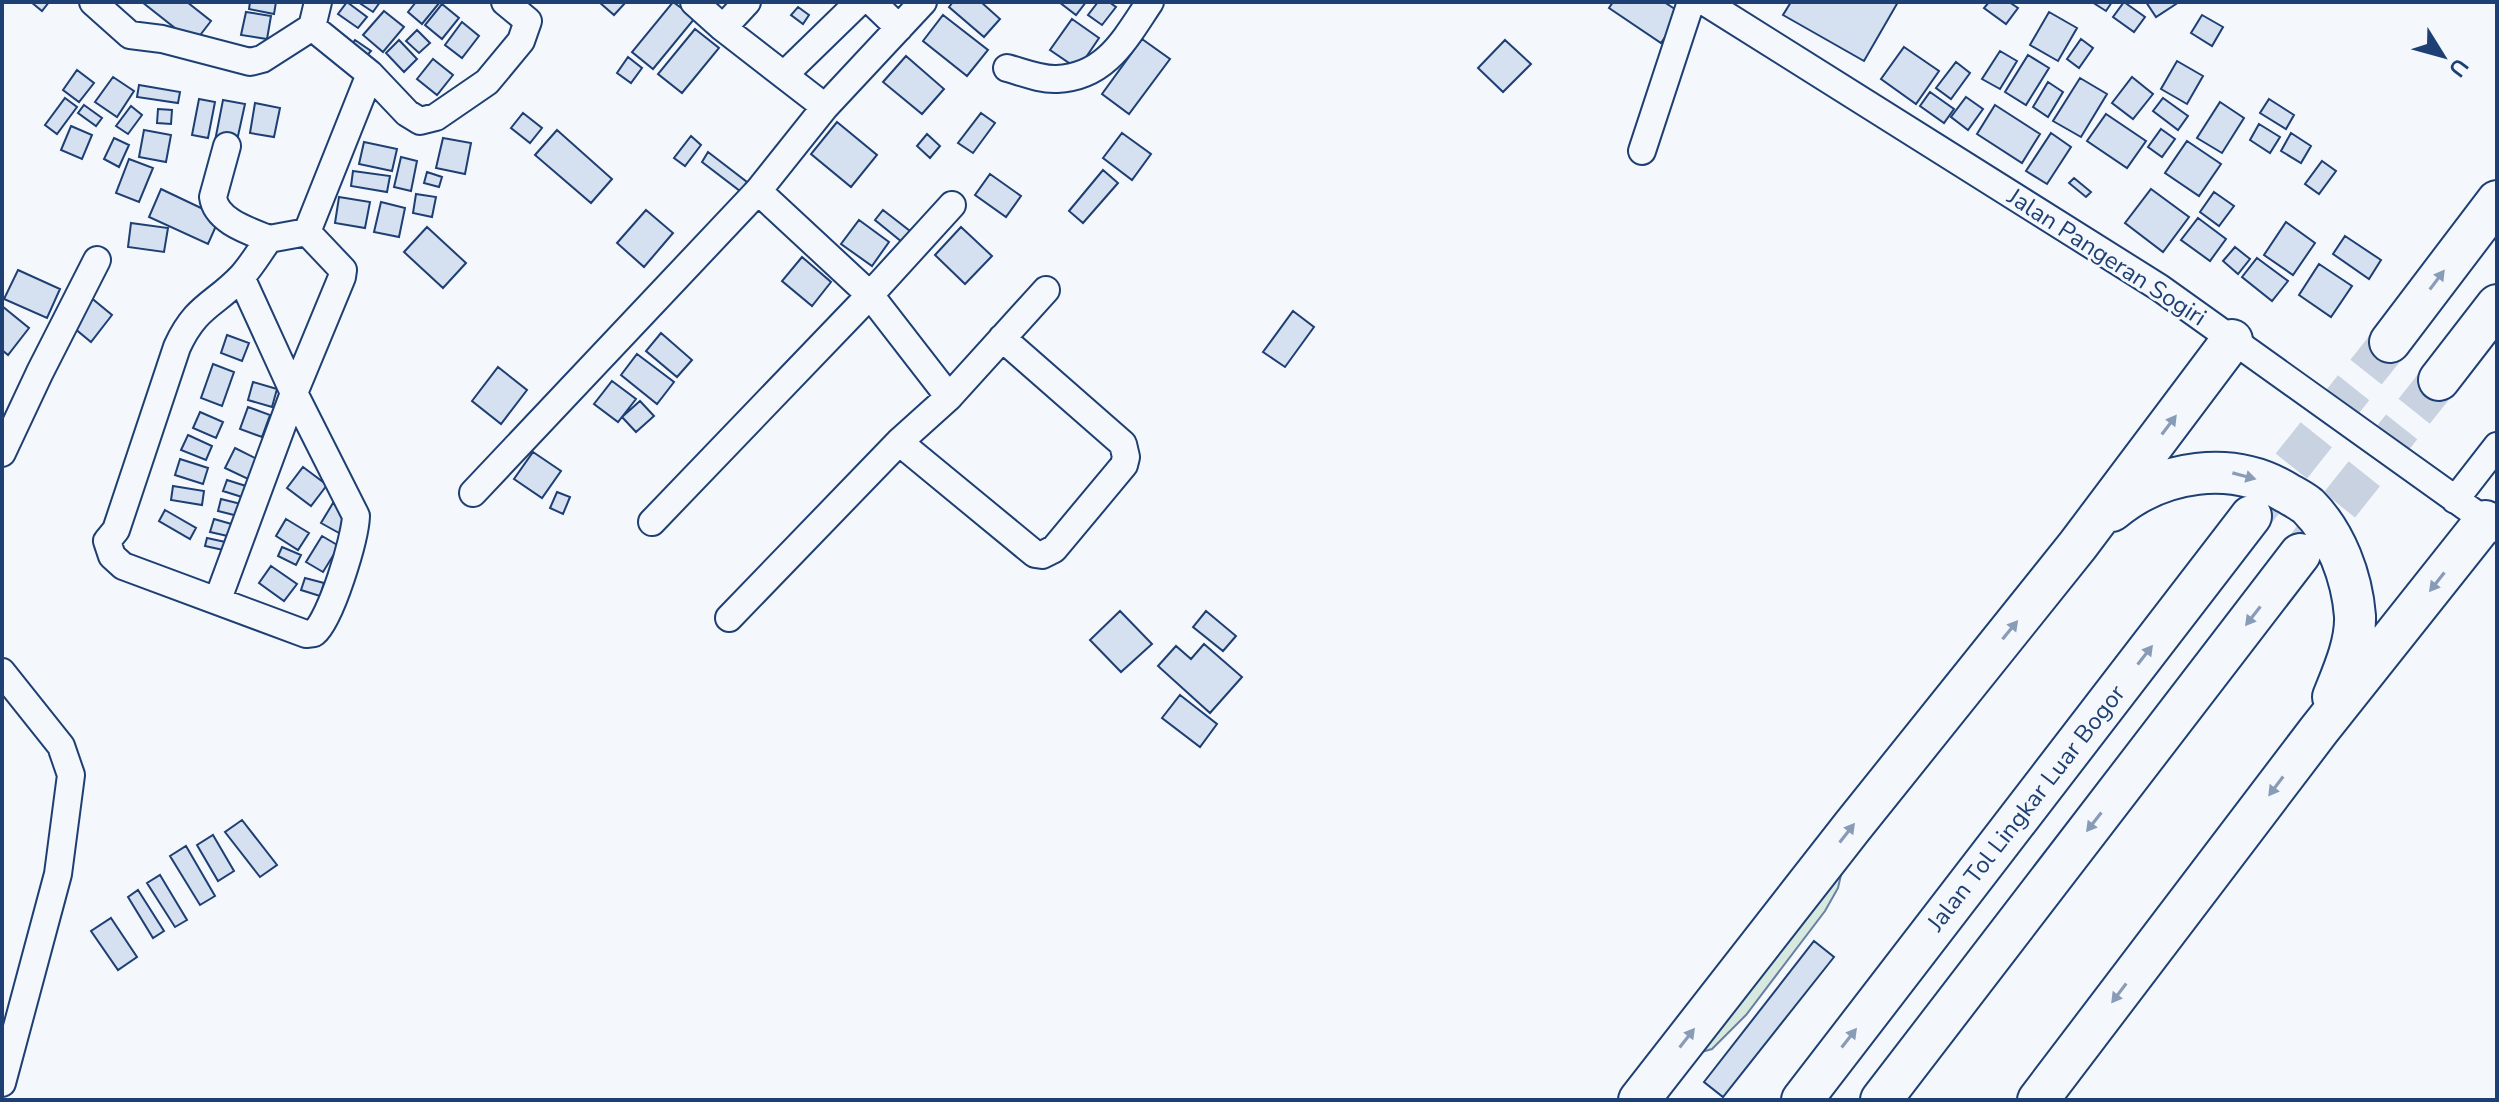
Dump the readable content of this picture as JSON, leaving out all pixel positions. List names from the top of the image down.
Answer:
{
  "streets": {
    "highway": ["Jalan Tol Lingkar Luar Bogor"],
    "street": ["Jalan Pangeran Sogiri"]
  },
  "north": "bottom right"
}
